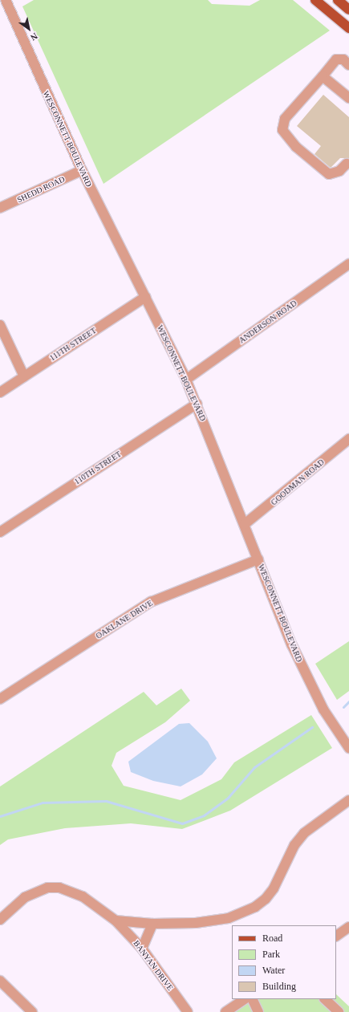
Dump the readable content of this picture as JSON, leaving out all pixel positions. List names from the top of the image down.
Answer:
{
  "streets": {
    "street": [
      "WESCONNETT BOULEVARD",
      "SHEDD ROAD",
      "ANDERSON ROAD",
      "111TH STREET",
      "110TH STREET",
      "GOODMAN ROAD",
      "OAKLANE DRIVE",
      "BANYAN DRIVE"
    ]
  },
  "crossings": [
    ["WESCONNETT BOULEVARD", "SHEDD ROAD"],
    ["WESCONNETT BOULEVARD", "ANDERSON ROAD"],
    ["WESCONNETT BOULEVARD", "111TH STREET"],
    ["WESCONNETT BOULEVARD", "110TH STREET"],
    ["WESCONNETT BOULEVARD", "GOODMAN ROAD"],
    ["WESCONNETT BOULEVARD", "OAKLANE DRIVE"]
  ],
  "legend": [
    "Road",
    "Park",
    "Water",
    "Building"
  ],
  "north": "bottom right"
}
